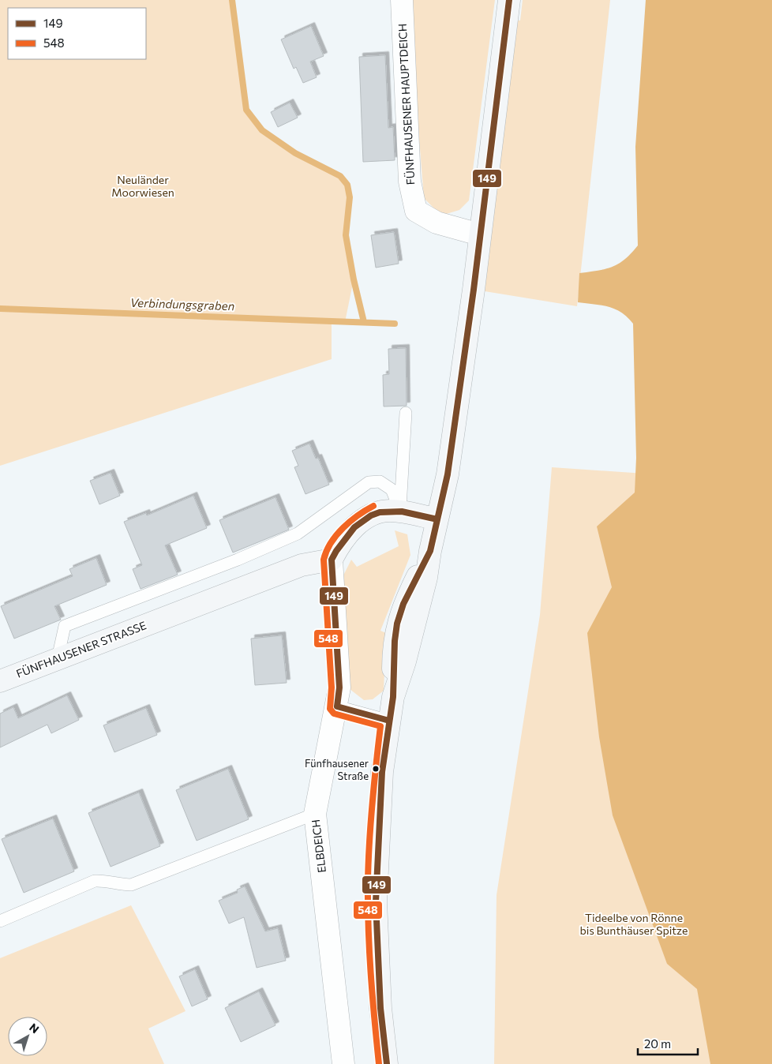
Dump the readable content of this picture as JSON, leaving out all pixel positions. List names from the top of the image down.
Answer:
{
  "streets": {
    "street": ["FÜNFHAUSENER HAUPTDEICH", "FÜNFHAUSENER STRASSE", "ELBDEICH"]
  },
  "crossings": [
    ["FÜNFHAUSENER STRASSE", "ELBDEICH"]
  ],
  "water": ["Verbindungsgraben"],
  "parks": ["Neuländer Moorwiesen", "Tideelbe von Rönne bis Bunthäuser Spitze"],
  "places": ["Fünfhausener Straße"],
  "lines": ["transit line 149", "transit line 548"],
  "legend": ["149", "548"],
  "scale_bar": "20 m",
  "north": "top right"
}
